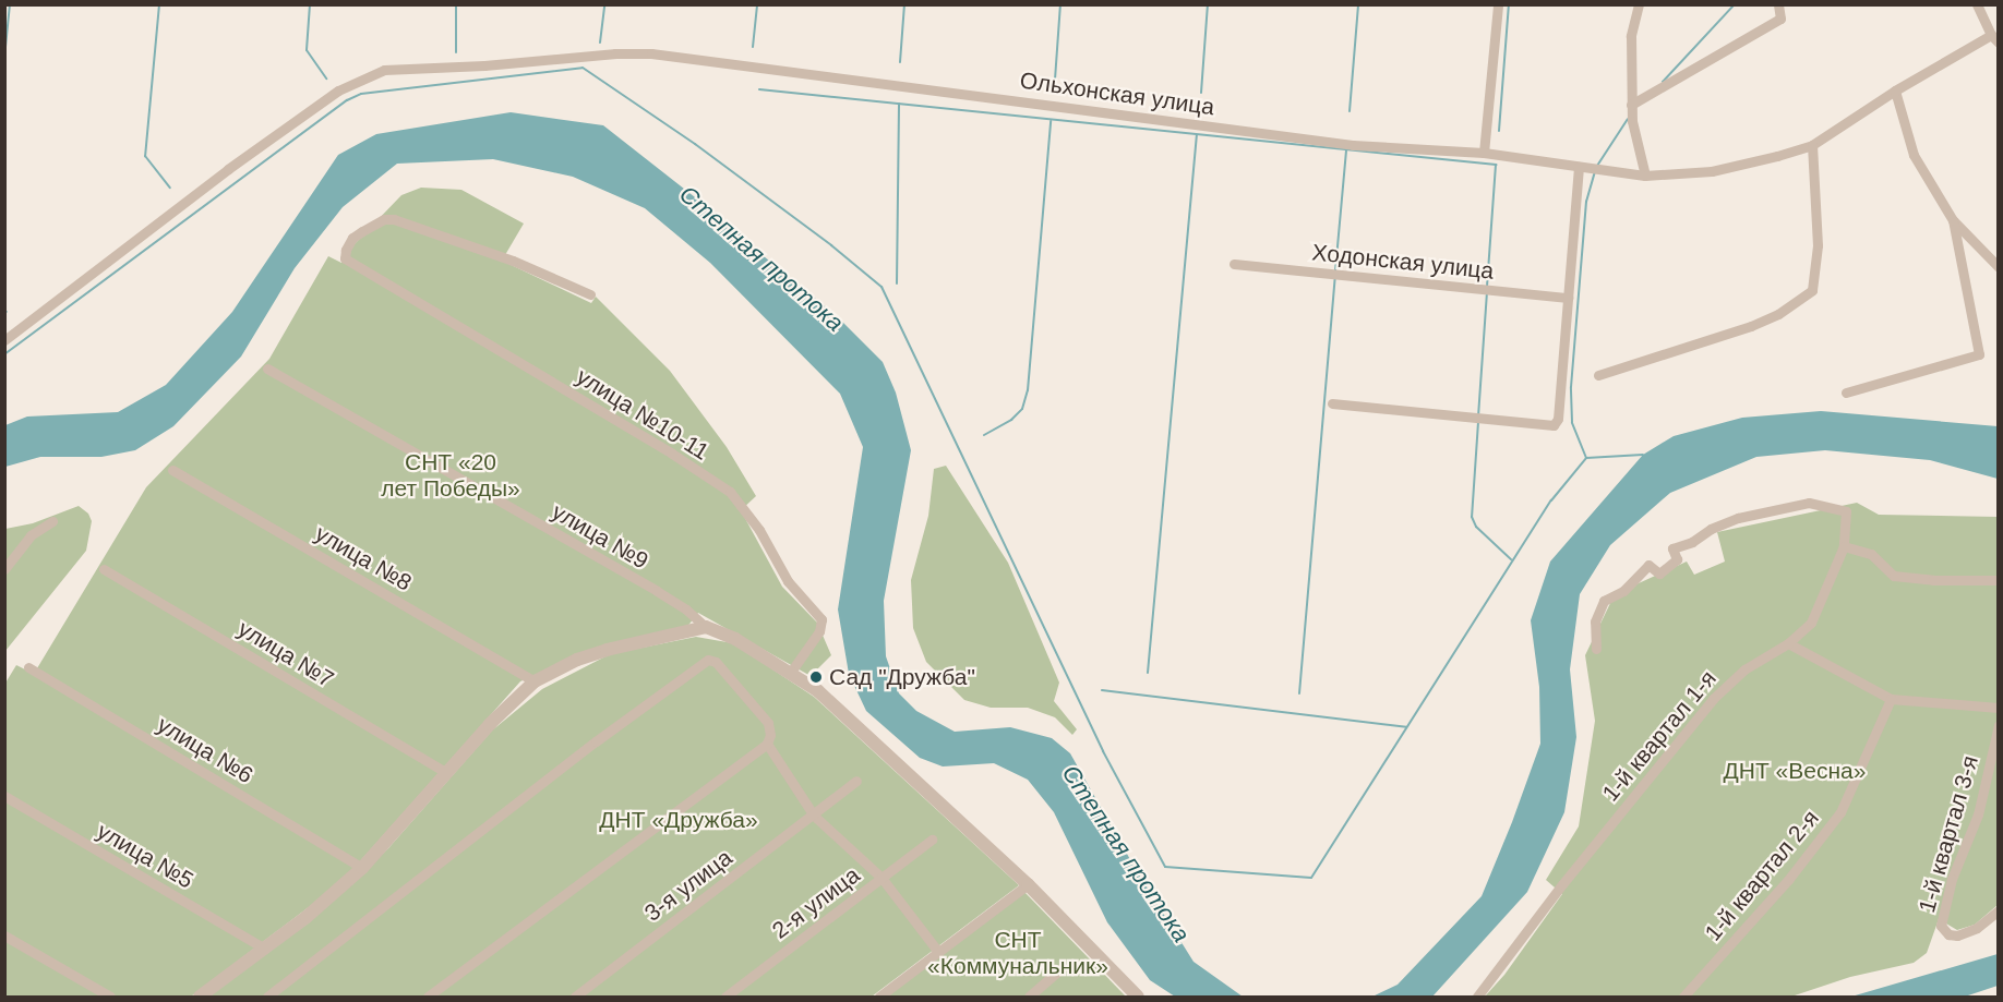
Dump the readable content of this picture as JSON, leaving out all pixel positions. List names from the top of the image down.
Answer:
{
  "streets": {
    "street": [
      "Ольхонская улица",
      "Ходонская улица",
      "улица №10-11",
      "улица №9",
      "улица №8",
      "улица №7",
      "1-й квартал 1-я",
      "улица №6",
      "1-й квартал 3-я",
      "улица №5",
      "1-й квартал 2-я",
      "3-я улица",
      "2-я улица"
    ]
  },
  "water": ["Степная протока"],
  "parks": [
    "СНТ «20 лет Победы»",
    "ДНТ «Весна»",
    "ДНТ «Дружба»",
    "СНТ «Коммунальник»"
  ],
  "places": ["Сад \"Дружба\""]
}
